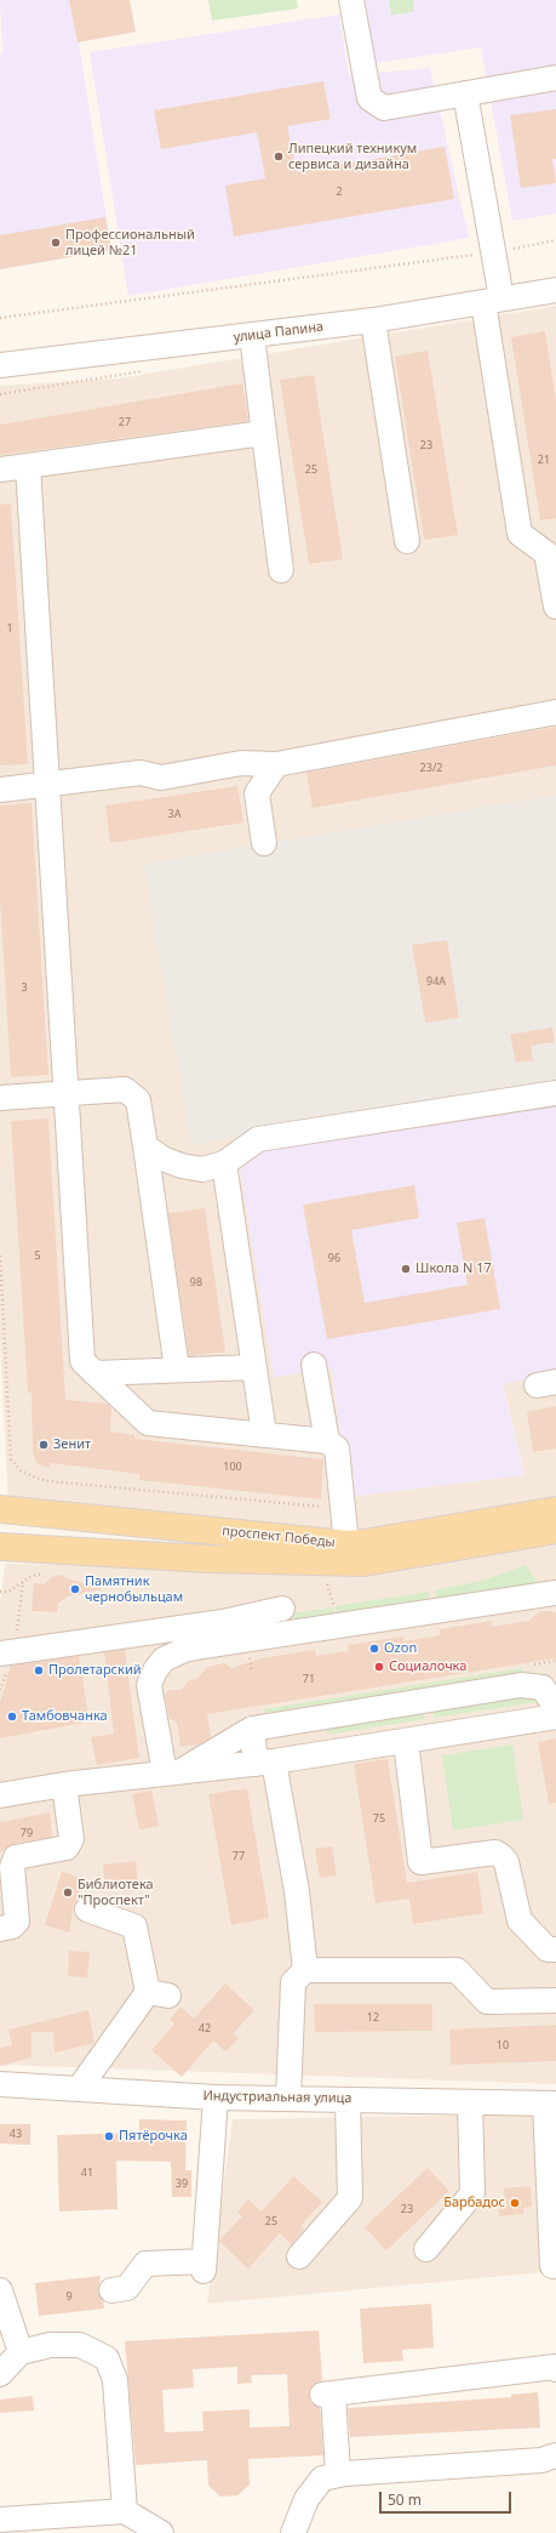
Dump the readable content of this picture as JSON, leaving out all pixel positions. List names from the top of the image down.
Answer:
{
  "streets": {
    "main road": ["проспект Победы"],
    "street": ["улица Папина", "Индустриальная улица"]
  },
  "places": [
    "Липецкий техникум сервиса и дизайна",
    "Профессиональный лицей №21",
    "Школа N 17",
    "Зенит",
    "Памятник чернобыльцам",
    "Ozon",
    "Социалочка",
    "Пролетарский",
    "Тамбовчанка",
    "Библиотека \"Проспект\"",
    "Пятёрочка",
    "Барбадос"
  ],
  "house_numbers": [
    "2",
    "27",
    "23",
    "21",
    "25",
    "1",
    "23/2",
    "3А",
    "94А",
    "3",
    "5",
    "96",
    "98",
    "100",
    "71",
    "75",
    "79",
    "77",
    "12",
    "42",
    "10",
    "43",
    "41",
    "39",
    "23",
    "25",
    "9"
  ],
  "scale_bar": "50 m"
}
